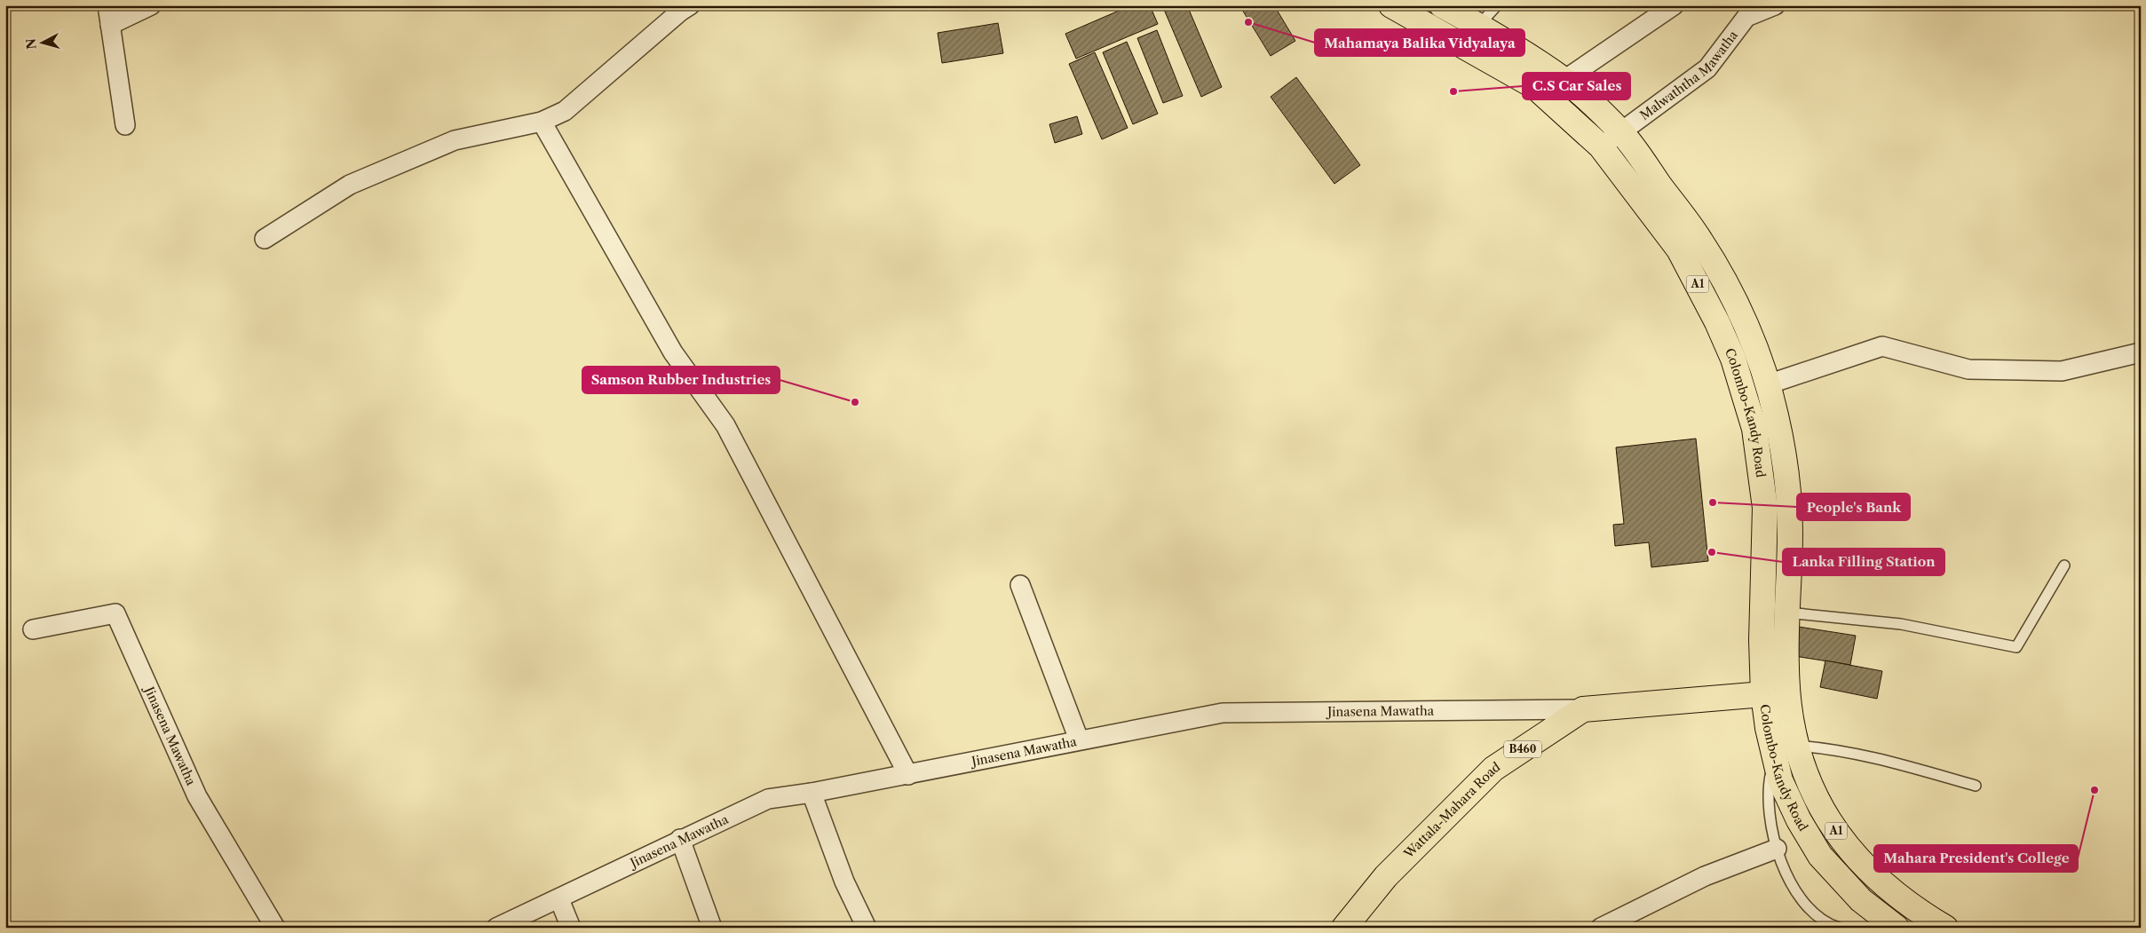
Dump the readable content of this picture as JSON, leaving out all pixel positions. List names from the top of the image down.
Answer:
{
  "streets": {
    "main road": [
      "A1",
      "Colombo-Kandy Road",
      "B460",
      "Wattala-Mahara Road"
    ],
    "street": ["Malwaththa Mawatha", "Jinasena Mawatha"]
  },
  "crossings": [
    ["Malwaththa Mawatha", "Colombo-Kandy Road"],
    ["Colombo-Kandy Road", "Wattala-Mahara Road"],
    ["Jinasena Mawatha", "Wattala-Mahara Road"]
  ],
  "places": [
    "Mahamaya Balika Vidyalaya",
    "C.S Car Sales",
    "Samson Rubber Industries",
    "People's Bank",
    "Lanka Filling Station",
    "Mahara President's College"
  ],
  "north": "left"
}
